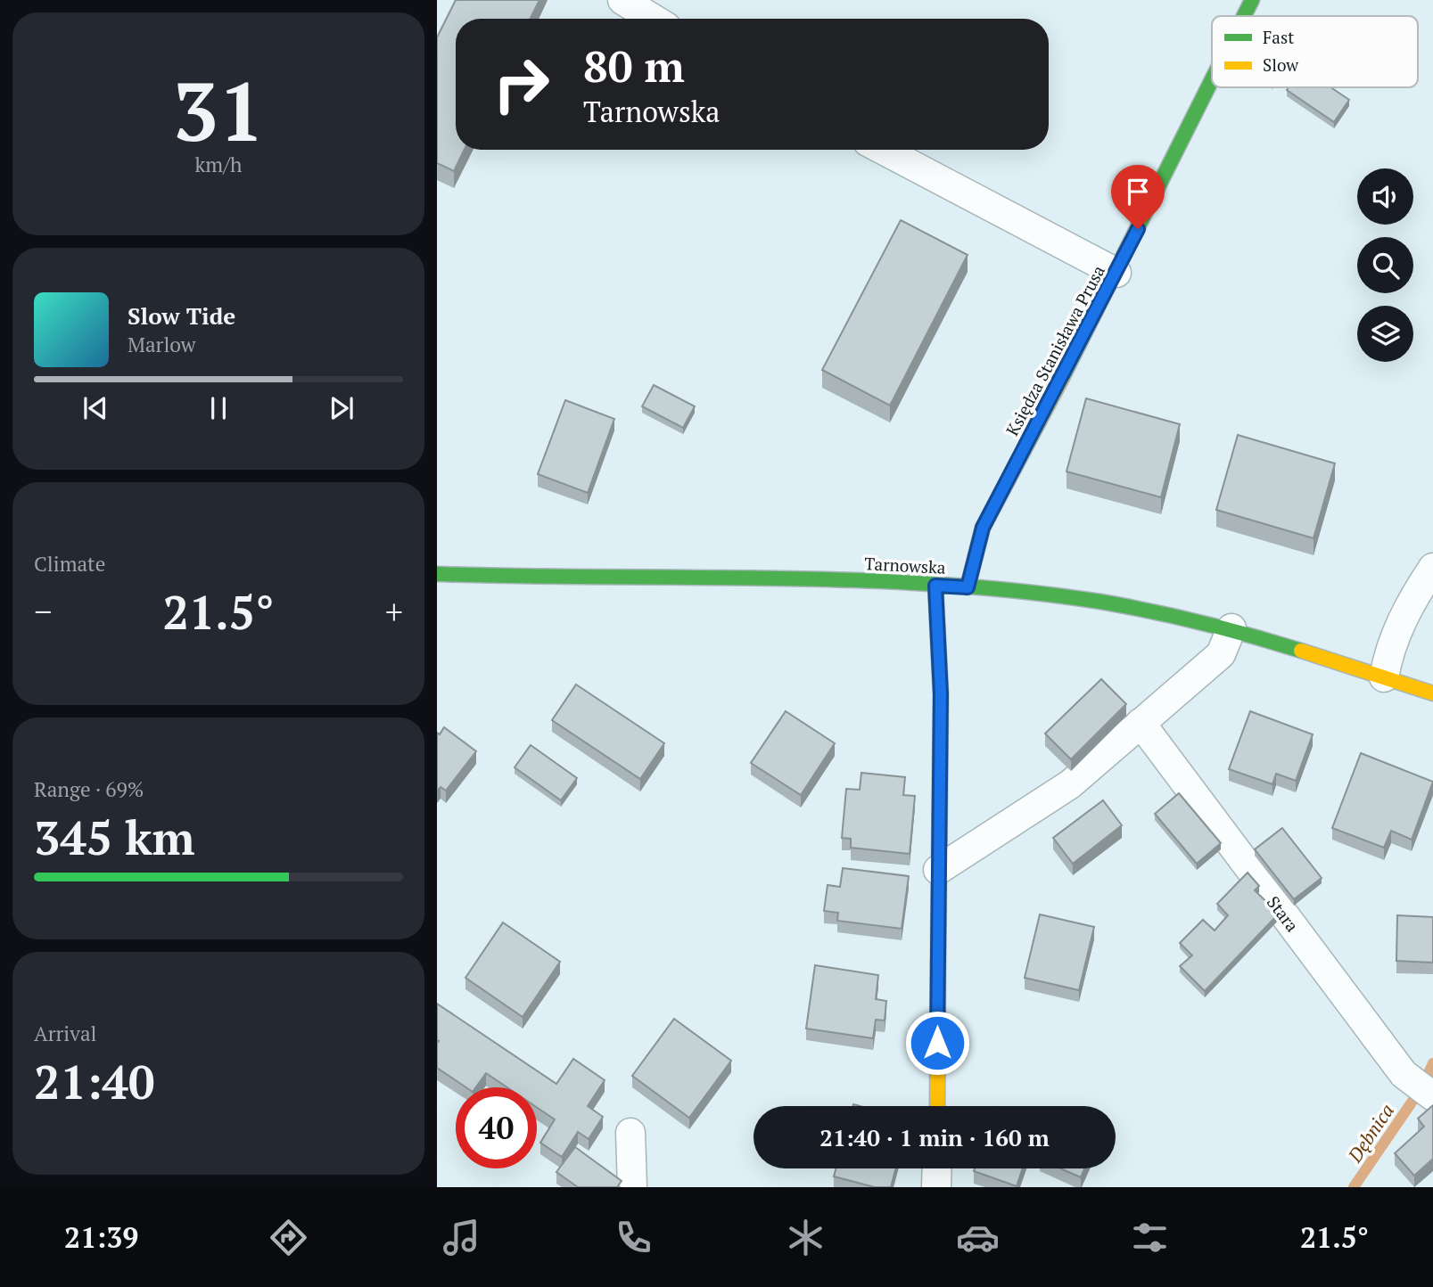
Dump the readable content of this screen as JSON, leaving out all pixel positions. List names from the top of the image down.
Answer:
{
  "streets": {
    "street": ["Księdza Stanisława Prusa", "Tarnowska", "Stara"]
  },
  "crossings": [
    ["Księdza Stanisława Prusa", "Tarnowska"]
  ],
  "water": ["Dębnica"],
  "legend": ["Fast", "Slow"],
  "page": {
    "tile": [
      ["31", "km/h"],
      "Climate",
      ["Range · 69%", "345 km"],
      ["Arrival", "21:40"]
    ],
    "turn": ["80 m", "Tarnowska"],
    "song": ["Slow Tide", "Marlow"],
    "heat": ["−", "21.5°", "+"],
    "limit": "40",
    "trip": "21:40 · 1 min · 160 m",
    "tabs": ["21:39", "21.5°"]
  }
}
